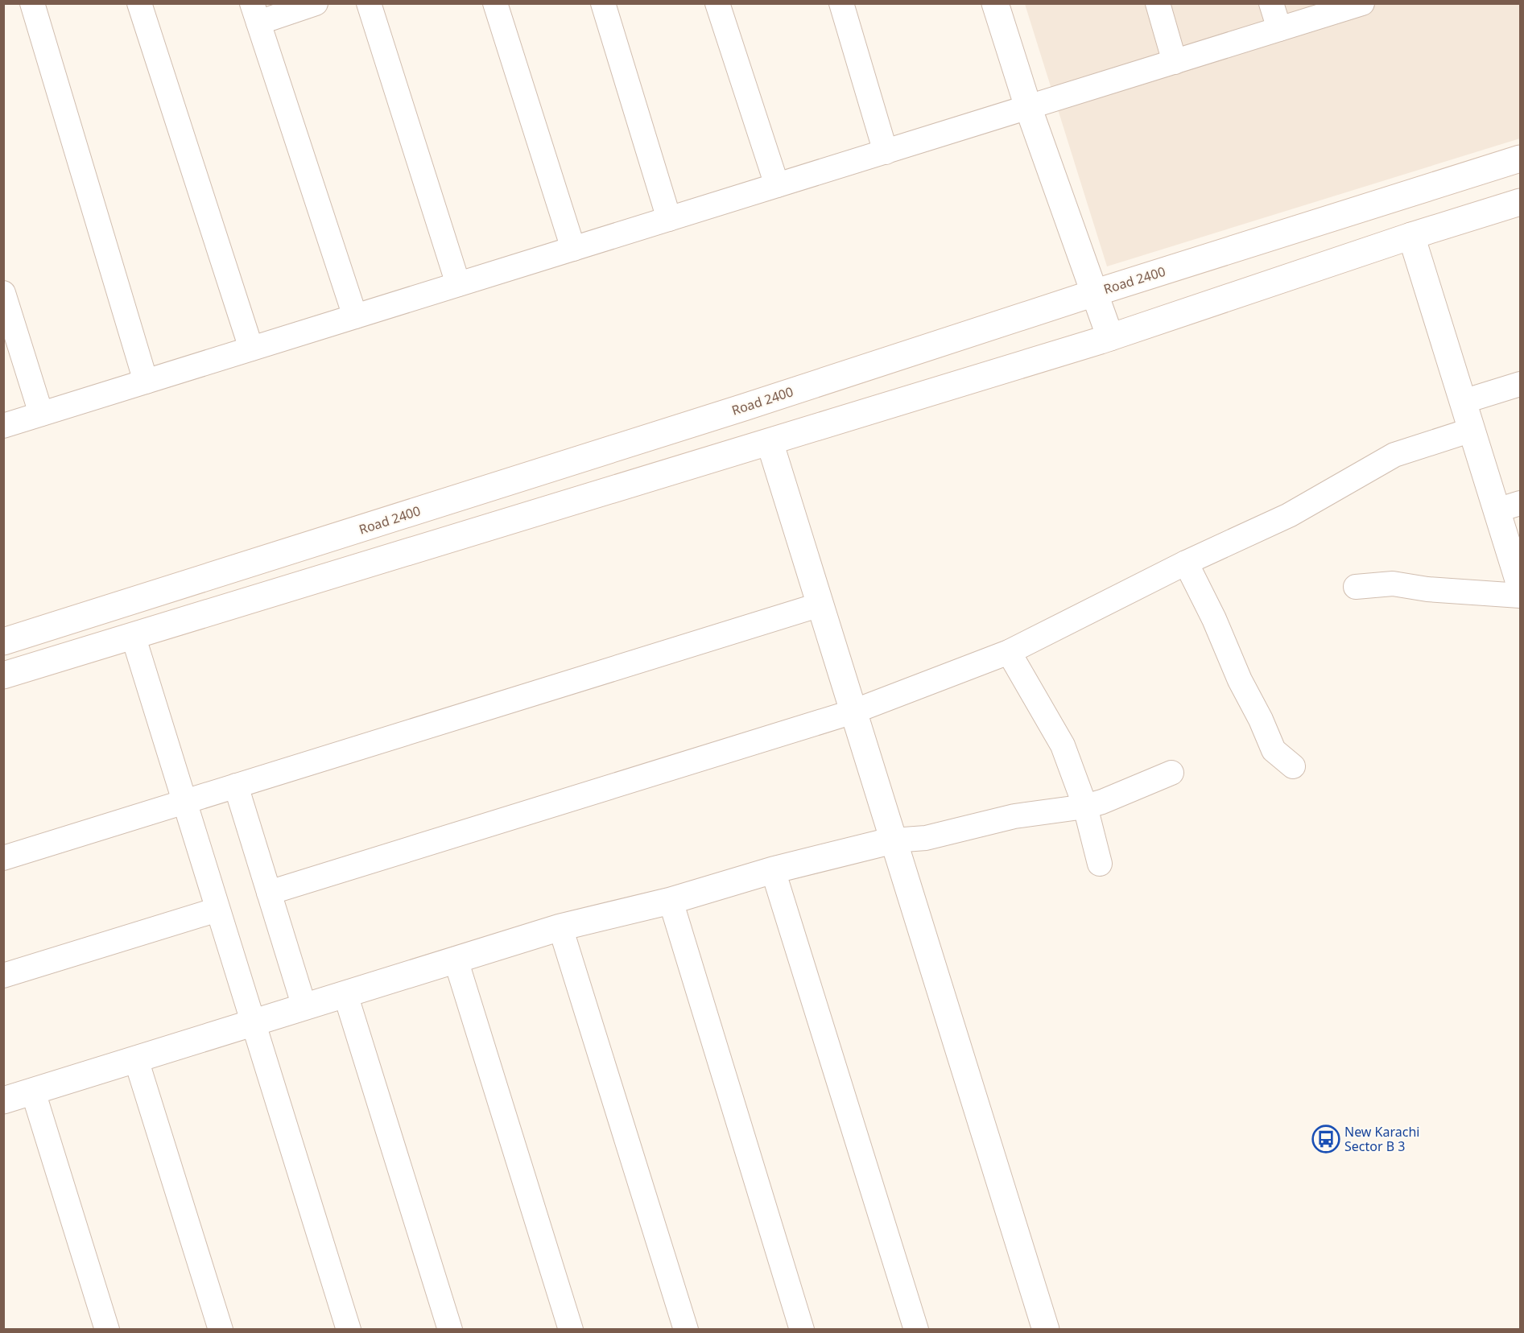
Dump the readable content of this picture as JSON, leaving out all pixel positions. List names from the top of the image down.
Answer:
{
  "streets": {
    "main road": ["Road 2400"]
  },
  "places": {
    "bus stop": ["New Karachi Sector B 3"]
  }
}
